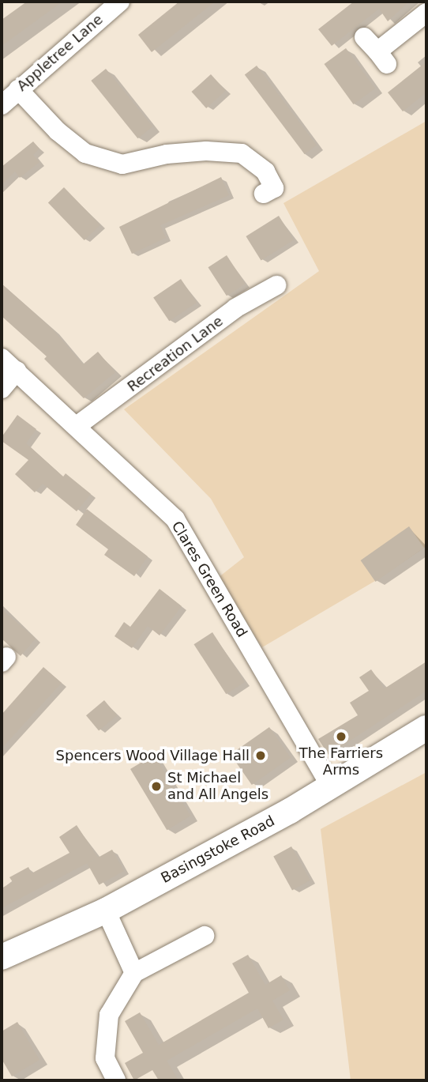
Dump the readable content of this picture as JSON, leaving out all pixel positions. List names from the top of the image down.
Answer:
{
  "streets": {
    "street": [
      "Appletree Lane",
      "Recreation Lane",
      "Clares Green Road",
      "Basingstoke Road"
    ]
  },
  "crossings": [
    ["Recreation Lane", "Clares Green Road"],
    ["Clares Green Road", "Basingstoke Road"]
  ],
  "places": ["The Farriers Arms", "Spencers Wood Village Hall", "St Michael and All Angels"]
}
